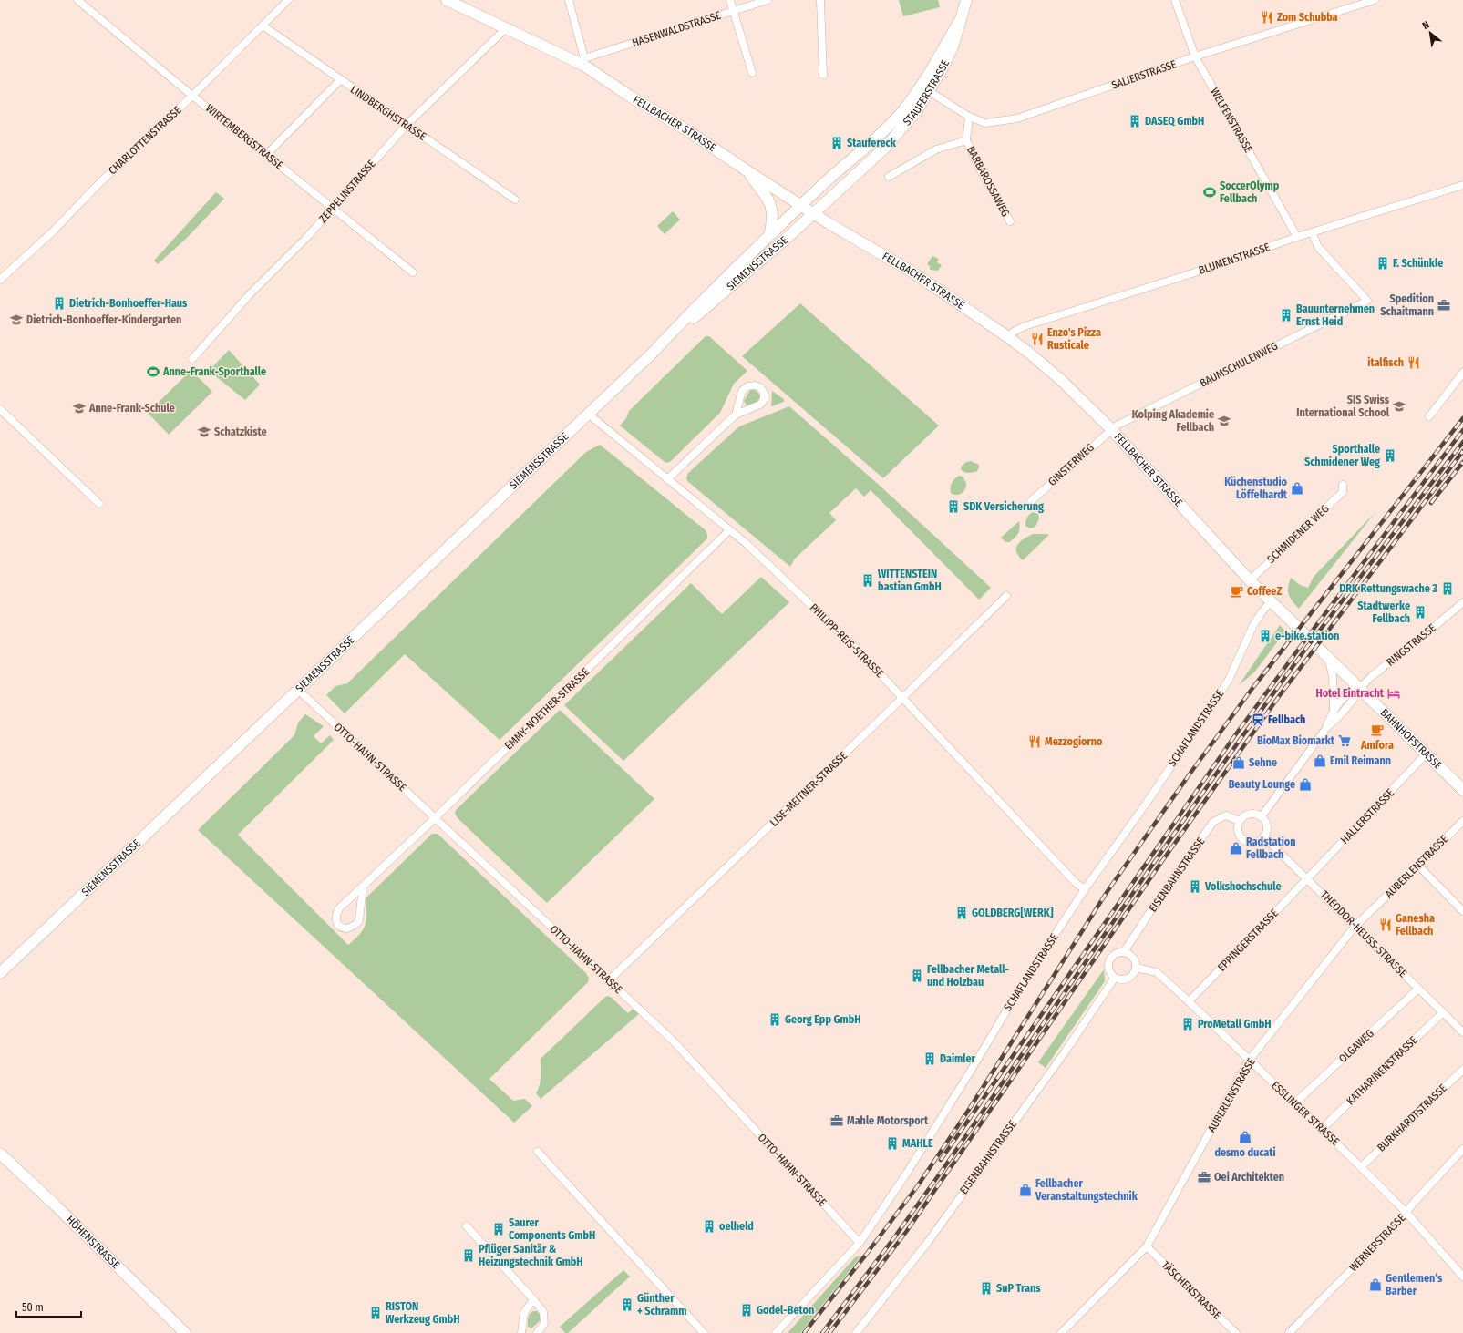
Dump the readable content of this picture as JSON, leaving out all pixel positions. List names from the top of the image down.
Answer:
{
  "streets": {
    "main road": [
      "STAUFERSTRASSE",
      "FELLBACHER STRASSE",
      "SIEMENSSTRASSE",
      "BAHNHOFSTRASSE",
      "HÖHENSTRASSE"
    ],
    "street": [
      "HASENWALDSTRASSE",
      "SALIERSTRASSE",
      "LINDBERGHSTRASSE",
      "WELFENSTRASSE",
      "WIRTEMBERGSTRASSE",
      "CHARLOTTENSTRASSE",
      "BARBAROSSAWEG",
      "ZEPPELINSTRASSE",
      "BLUMENSTRASSE",
      "BAUMSCHULENWEG",
      "GINSTERWEG",
      "SCHMIDENER WEG",
      "PHILIPP-REIS-STRASSE",
      "RINGSTRASSE",
      "EMMY-NOETHER-STRASSE",
      "SCHAFLANDSTRASSE",
      "OTTO-HAHN-STRASSE",
      "LISE-MEITNER-STRASSE",
      "HALLERSTRASSE",
      "AUBERLENSTRASSE",
      "EISENBAHNSTRASSE",
      "THEODOR-HEUSS-STRASSE",
      "EPPINGERSTRASSE",
      "OLGAWEG",
      "KATHARINENSTRASSE",
      "ESSLINGER STRASSE",
      "BURKHARDTSTRASSE",
      "WERNERSTRASSE",
      "TÄSCHENSTRASSE"
    ]
  },
  "crossings": [
    ["HASENWALDSTRASSE", "FELLBACHER STRASSE"],
    ["SALIERSTRASSE", "STAUFERSTRASSE"],
    ["SALIERSTRASSE", "WELFENSTRASSE"],
    ["SALIERSTRASSE", "BARBAROSSAWEG"],
    ["STAUFERSTRASSE", "FELLBACHER STRASSE"],
    ["STAUFERSTRASSE", "SIEMENSSTRASSE"],
    ["LINDBERGHSTRASSE", "CHARLOTTENSTRASSE"],
    ["LINDBERGHSTRASSE", "ZEPPELINSTRASSE"],
    ["WELFENSTRASSE", "BLUMENSTRASSE"],
    ["FELLBACHER STRASSE", "ZEPPELINSTRASSE"],
    ["FELLBACHER STRASSE", "BLUMENSTRASSE"],
    ["FELLBACHER STRASSE", "SIEMENSSTRASSE"],
    ["FELLBACHER STRASSE", "BAUMSCHULENWEG"],
    ["FELLBACHER STRASSE", "GINSTERWEG"],
    ["FELLBACHER STRASSE", "SCHMIDENER WEG"],
    ["FELLBACHER STRASSE", "RINGSTRASSE"],
    ["FELLBACHER STRASSE", "SCHAFLANDSTRASSE"],
    ["FELLBACHER STRASSE", "BAHNHOFSTRASSE"],
    ["WIRTEMBERGSTRASSE", "CHARLOTTENSTRASSE"],
    ["WIRTEMBERGSTRASSE", "ZEPPELINSTRASSE"],
    ["BLUMENSTRASSE", "BAUMSCHULENWEG"],
    ["SIEMENSSTRASSE", "PHILIPP-REIS-STRASSE"],
    ["SIEMENSSTRASSE", "OTTO-HAHN-STRASSE"],
    ["BAUMSCHULENWEG", "GINSTERWEG"],
    ["PHILIPP-REIS-STRASSE", "EMMY-NOETHER-STRASSE"],
    ["PHILIPP-REIS-STRASSE", "SCHAFLANDSTRASSE"],
    ["PHILIPP-REIS-STRASSE", "LISE-MEITNER-STRASSE"],
    ["RINGSTRASSE", "BAHNHOFSTRASSE"],
    ["EMMY-NOETHER-STRASSE", "OTTO-HAHN-STRASSE"],
    ["SCHAFLANDSTRASSE", "OTTO-HAHN-STRASSE"],
    ["BAHNHOFSTRASSE", "HALLERSTRASSE"],
    ["OTTO-HAHN-STRASSE", "LISE-MEITNER-STRASSE"],
    ["HALLERSTRASSE", "THEODOR-HEUSS-STRASSE"],
    ["HALLERSTRASSE", "EPPINGERSTRASSE"],
    ["AUBERLENSTRASSE", "THEODOR-HEUSS-STRASSE"],
    ["AUBERLENSTRASSE", "ESSLINGER STRASSE"],
    ["AUBERLENSTRASSE", "TÄSCHENSTRASSE"],
    ["EISENBAHNSTRASSE", "THEODOR-HEUSS-STRASSE"],
    ["EISENBAHNSTRASSE", "ESSLINGER STRASSE"],
    ["THEODOR-HEUSS-STRASSE", "EPPINGERSTRASSE"],
    ["THEODOR-HEUSS-STRASSE", "OLGAWEG"],
    ["THEODOR-HEUSS-STRASSE", "KATHARINENSTRASSE"],
    ["EPPINGERSTRASSE", "ESSLINGER STRASSE"],
    ["OLGAWEG", "ESSLINGER STRASSE"],
    ["KATHARINENSTRASSE", "ESSLINGER STRASSE"],
    ["ESSLINGER STRASSE", "BURKHARDTSTRASSE"],
    ["ESSLINGER STRASSE", "WERNERSTRASSE"]
  ],
  "places": {
    "restaurant": [
      "Zom Schubba",
      "Enzo's Pizza Rusticale",
      "italfisch",
      "Mezzogiorno",
      "Ganesha Fellbach"
    ],
    "building": [
      "DASEQ GmbH",
      "Staufereck",
      "F. Schünkle",
      "Dietrich-Bonhoeffer-Haus",
      "Bauunternehmen Ernst Heid",
      "Sporthalle Schmidener Weg",
      "SDK Versicherung",
      "WITTENSTEIN bastian GmbH",
      "DRK Rettungswache 3",
      "Stadtwerke Fellbach",
      "e-bike.station",
      "Volkshochschule",
      "GOLDBERG[WERK]",
      "Fellbacher Metall- und Holzbau",
      "Georg Epp GmbH",
      "ProMetall GmbH",
      "Daimler",
      "MAHLE",
      "oelheld",
      "Saurer Components GmbH",
      "Pflüger Sanitär & Heizungstechnik GmbH",
      "SuP Trans",
      "Günther + Schramm",
      "Godel-Beton",
      "RISTON Werkzeug GmbH"
    ],
    "sports": ["SoccerOlymp Fellbach", "Anne-Frank-Sporthalle"],
    "office": ["Spedition Schaitmann", "Mahle Motorsport", "Oei Architekten"],
    "school or university": [
      "Dietrich-Bonhoeffer-Kindergarten",
      "SIS Swiss International School",
      "Anne-Frank-Schule",
      "Kolping Akademie Fellbach",
      "Schatzkiste"
    ],
    "shop": [
      "Küchenstudio Löffelhardt",
      "Emil Reimann",
      "Sehne",
      "Beauty Lounge",
      "Radstation Fellbach",
      "desmo ducati",
      "Fellbacher Veranstaltungstechnik",
      "Gentlemen‘s Barber"
    ],
    "cafe": ["CoffeeZ", "Amfora"],
    "hotel": ["Hotel Eintracht"],
    "station": ["Fellbach"],
    "supermarket": ["BioMax Biomarkt"]
  },
  "scale_bar": "50 m",
  "north": "top left"
}
